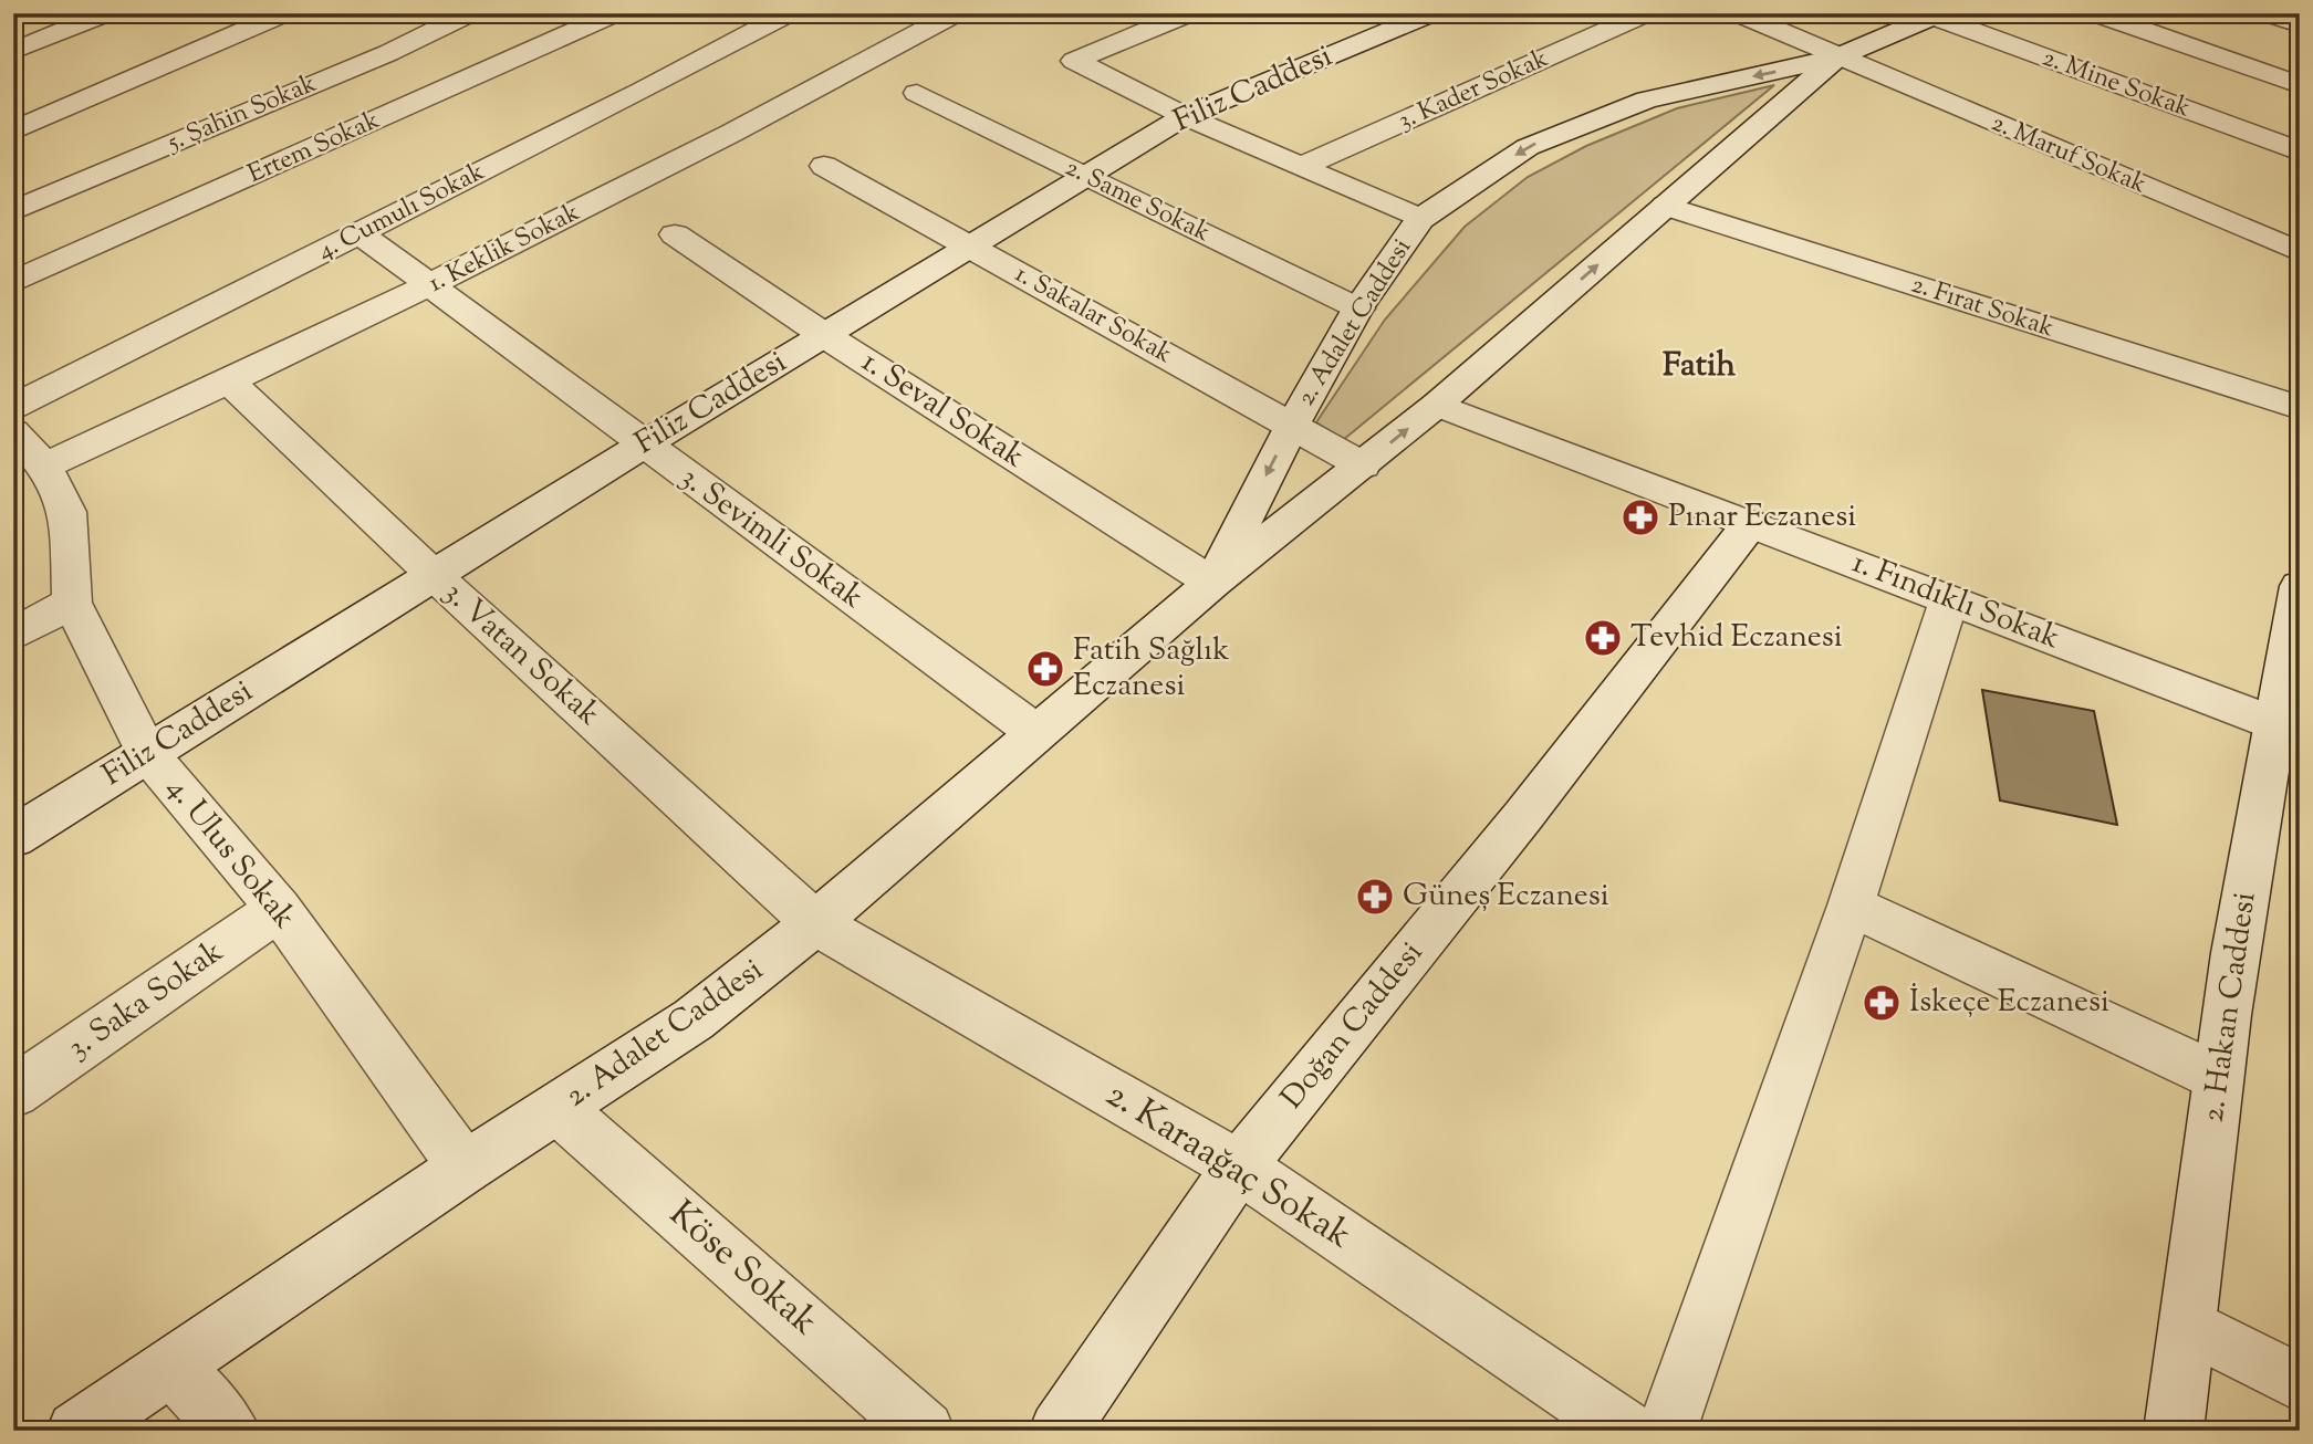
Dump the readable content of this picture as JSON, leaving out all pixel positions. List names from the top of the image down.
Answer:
{
  "streets": {
    "street": [
      "2. Mine Sokak",
      "Filiz Caddesi",
      "3. Kader Sokak",
      "5. Şahin Sokak",
      "Ertem Sokak",
      "2. Maruf Sokak",
      "2. Same Sokak",
      "4. Cumulı Sokak",
      "1. Keklik Sokak",
      "2. Fırat Sokak",
      "1. Sakalar Sokak",
      "2. Adalet Caddesi",
      "1. Seval Sokak",
      "3. Sevimli Sokak",
      "1. Fındıklı Sokak",
      "3. Vatan Sokak",
      "4. Ulus Sokak",
      "3. Saka Sokak",
      "2. Hakan Caddesi",
      "Doğan Caddesi",
      "2. Karaağaç Sokak",
      "Köse Sokak"
    ]
  },
  "crossings": [
    ["2. Mine Sokak", "2. Adalet Caddesi"],
    ["Filiz Caddesi", "2. Same Sokak"],
    ["Filiz Caddesi", "1. Sakalar Sokak"],
    ["Filiz Caddesi", "1. Seval Sokak"],
    ["Filiz Caddesi", "3. Sevimli Sokak"],
    ["Filiz Caddesi", "3. Vatan Sokak"],
    ["Filiz Caddesi", "4. Ulus Sokak"],
    ["2. Maruf Sokak", "2. Adalet Caddesi"],
    ["2. Same Sokak", "2. Adalet Caddesi"],
    ["4. Cumulı Sokak", "1. Keklik Sokak"],
    ["4. Cumulı Sokak", "3. Sevimli Sokak"],
    ["4. Cumulı Sokak", "4. Ulus Sokak"],
    ["1. Keklik Sokak", "3. Sevimli Sokak"],
    ["1. Keklik Sokak", "3. Vatan Sokak"],
    ["1. Keklik Sokak", "4. Ulus Sokak"],
    ["2. Fırat Sokak", "2. Adalet Caddesi"],
    ["1. Sakalar Sokak", "2. Adalet Caddesi"],
    ["2. Adalet Caddesi", "1. Seval Sokak"],
    ["2. Adalet Caddesi", "3. Sevimli Sokak"],
    ["2. Adalet Caddesi", "1. Fındıklı Sokak"],
    ["2. Adalet Caddesi", "3. Vatan Sokak"],
    ["2. Adalet Caddesi", "4. Ulus Sokak"],
    ["2. Adalet Caddesi", "2. Karaağaç Sokak"],
    ["2. Adalet Caddesi", "Köse Sokak"],
    ["1. Fındıklı Sokak", "2. Hakan Caddesi"],
    ["1. Fındıklı Sokak", "Doğan Caddesi"],
    ["3. Vatan Sokak", "2. Karaağaç Sokak"],
    ["4. Ulus Sokak", "3. Saka Sokak"],
    ["Doğan Caddesi", "2. Karaağaç Sokak"]
  ],
  "districts": ["Fatih"],
  "places": {
    "pharmacy": [
      "Pınar Eczanesi",
      "Tevhid Eczanesi",
      "Fatih Sağlık Eczanesi",
      "Güneş Eczanesi",
      "İskeçe Eczanesi"
    ]
  }
}
